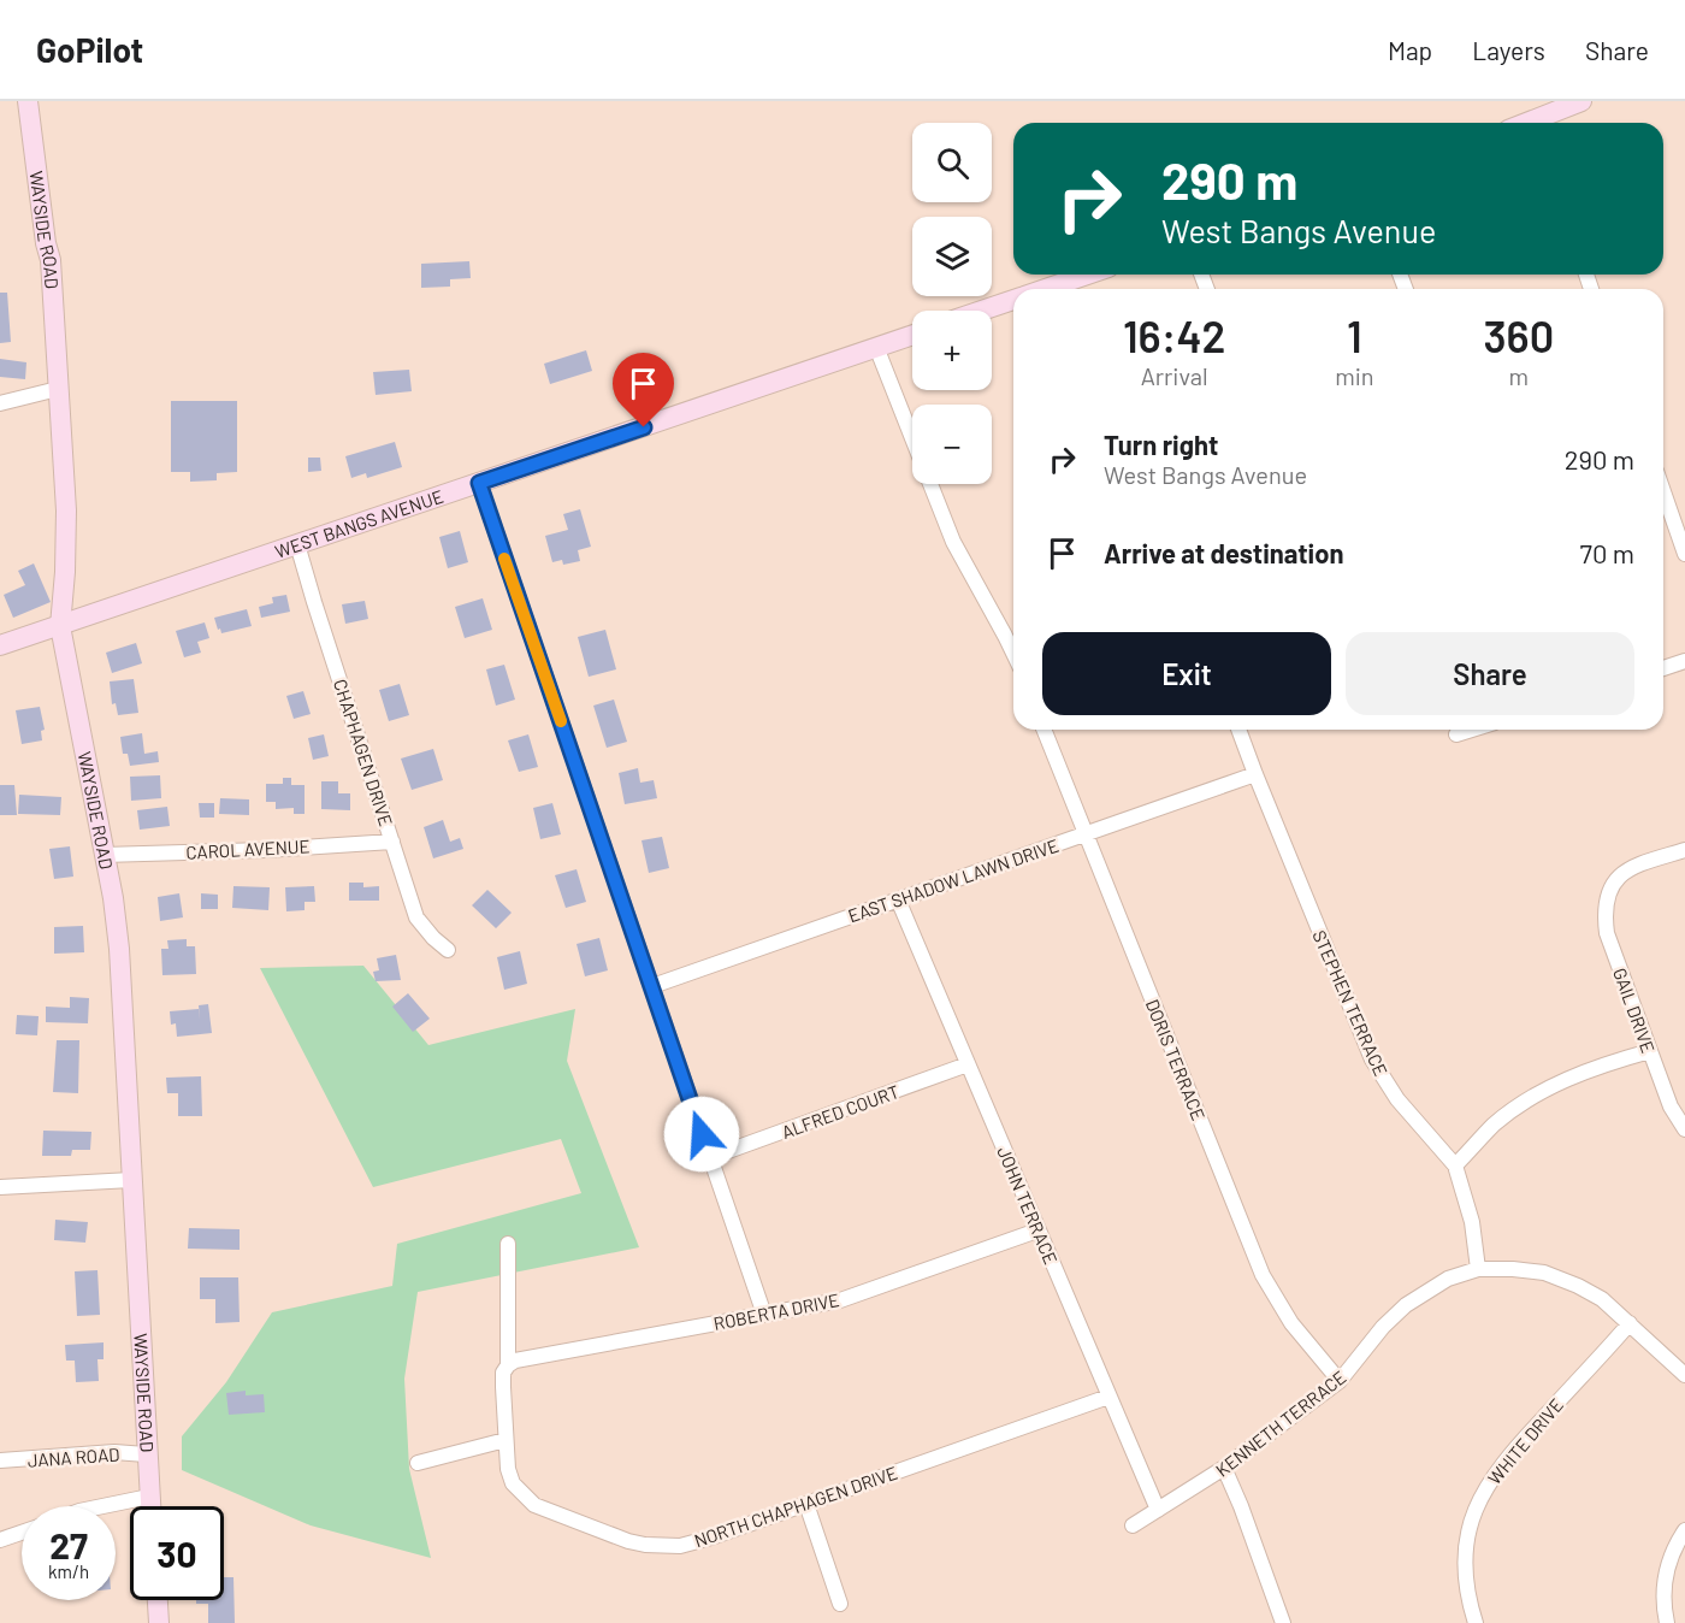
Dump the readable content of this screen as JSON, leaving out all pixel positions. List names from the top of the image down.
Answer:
{
  "streets": {
    "street": [
      "WAYSIDE ROAD",
      "WEST BANGS AVENUE",
      "CHAPHAGEN DRIVE",
      "CAROL AVENUE",
      "EAST SHADOW LAWN DRIVE",
      "STEPHEN TERRACE",
      "GAIL DRIVE",
      "DORIS TERRACE",
      "ALFRED COURT",
      "JOHN TERRACE",
      "ROBERTA DRIVE",
      "KENNETH TERRACE",
      "WHITE DRIVE",
      "JANA ROAD",
      "NORTH CHAPHAGEN DRIVE"
    ]
  },
  "crossings": [
    ["WAYSIDE ROAD", "WEST BANGS AVENUE"],
    ["WAYSIDE ROAD", "CAROL AVENUE"],
    ["WAYSIDE ROAD", "JANA ROAD"],
    ["WEST BANGS AVENUE", "CHAPHAGEN DRIVE"],
    ["CHAPHAGEN DRIVE", "CAROL AVENUE"],
    ["EAST SHADOW LAWN DRIVE", "STEPHEN TERRACE"],
    ["EAST SHADOW LAWN DRIVE", "DORIS TERRACE"],
    ["EAST SHADOW LAWN DRIVE", "JOHN TERRACE"],
    ["STEPHEN TERRACE", "KENNETH TERRACE"],
    ["DORIS TERRACE", "KENNETH TERRACE"],
    ["ALFRED COURT", "JOHN TERRACE"],
    ["JOHN TERRACE", "ROBERTA DRIVE"],
    ["JOHN TERRACE", "KENNETH TERRACE"],
    ["JOHN TERRACE", "NORTH CHAPHAGEN DRIVE"],
    ["ROBERTA DRIVE", "NORTH CHAPHAGEN DRIVE"],
    ["KENNETH TERRACE", "WHITE DRIVE"]
  ],
  "page": {
    "header": "GoPilot",
    "nav": ["Map", "Layers", "Share"],
    "map_buttons": ["+", "−"],
    "turn": ["290 m", "West Bangs Avenue"],
    "eta": [
      "16:42",
      "Arrival",
      "1",
      "min",
      "360",
      "m"
    ],
    "list": [
      {
        "name": "Turn right",
        "note": "West Bangs Avenue",
        "value": "290 m"
      },
      {
        "name": "Arrive at destination",
        "value": "70 m"
      }
    ],
    "buttons": ["Exit", "Share"],
    "speed": "27 km/h",
    "limit": "30"
  }
}
